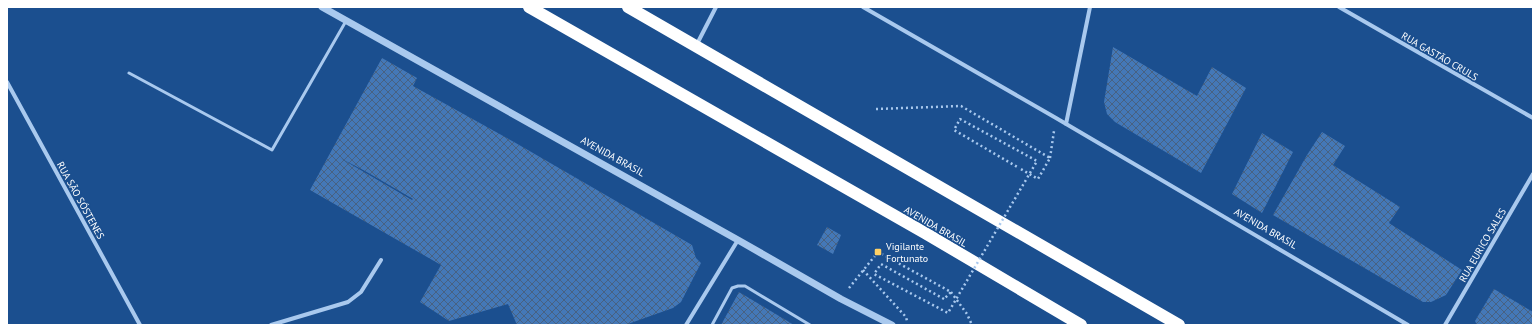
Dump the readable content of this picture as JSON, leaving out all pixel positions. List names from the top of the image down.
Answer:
{
  "streets": {
    "highway": ["AVENIDA BRASIL"],
    "street": ["RUA GASTÃO CRULS", "RUA SÃO SÓSTENES", "RUA EURICO SALES"]
  },
  "places": {
    "transit": ["Vigilante Fortunato"]
  }
}
